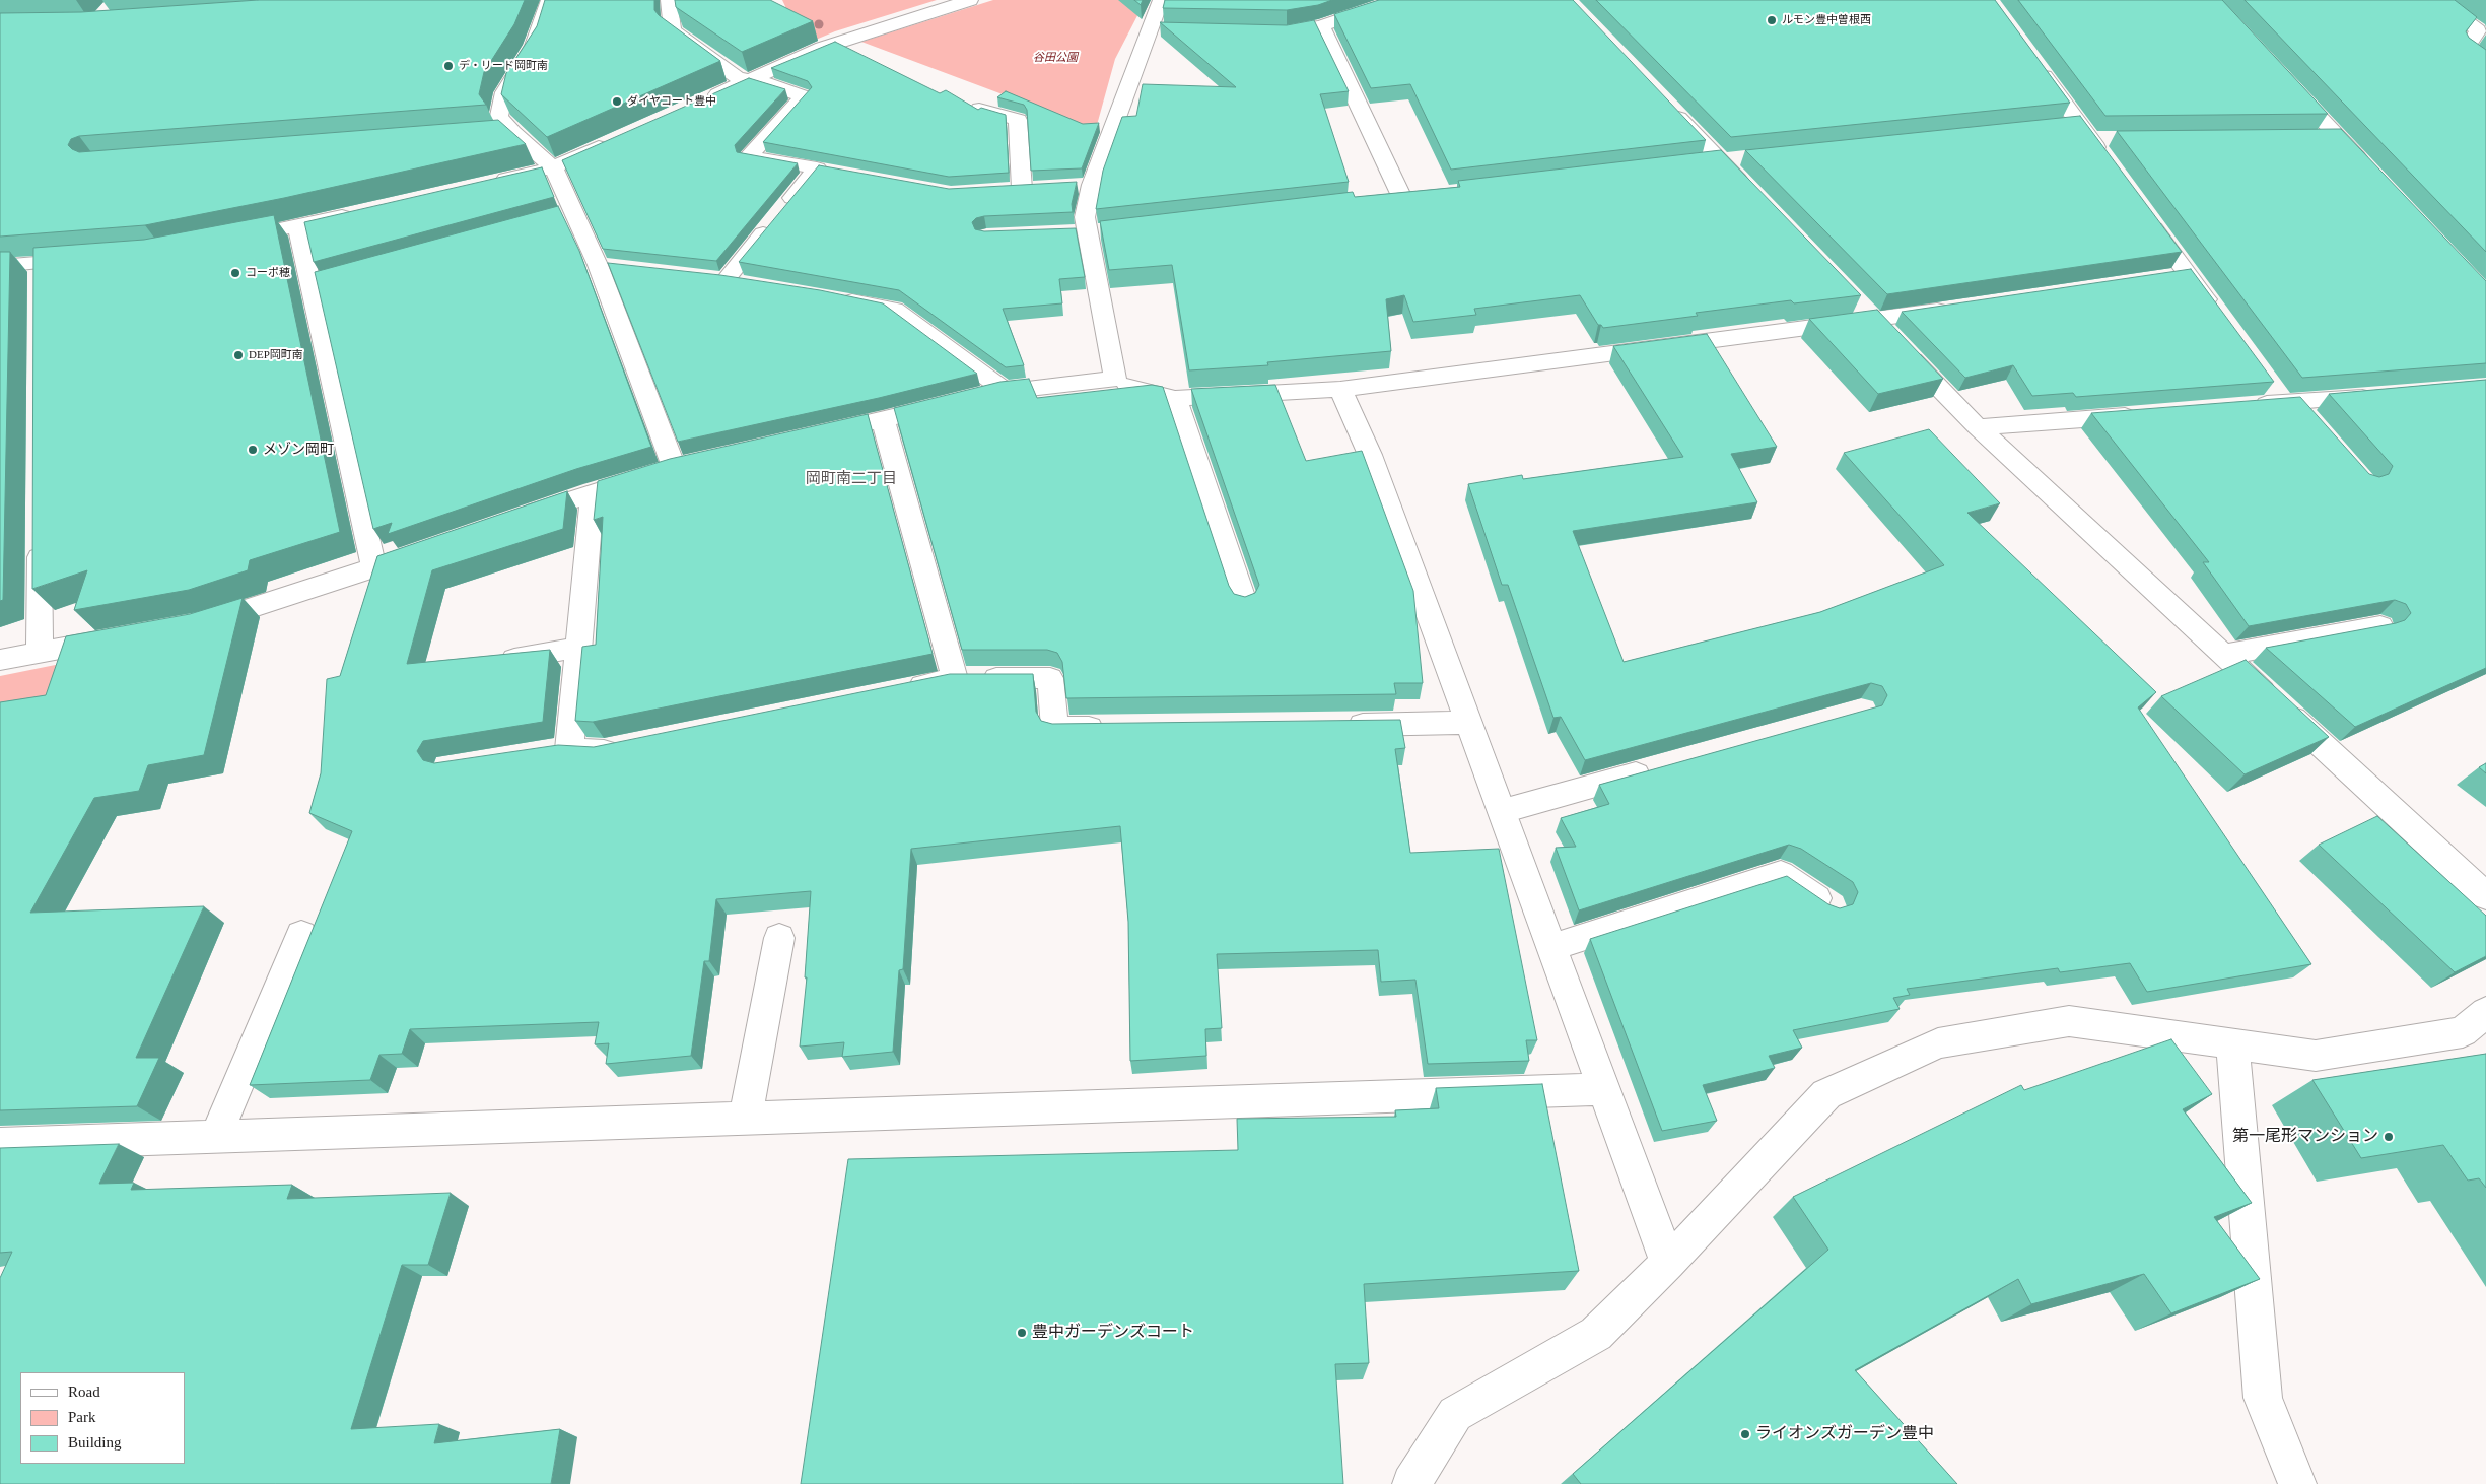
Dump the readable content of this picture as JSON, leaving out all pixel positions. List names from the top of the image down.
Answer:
{
  "districts": ["岡町南二丁目"],
  "parks": ["谷田公園"],
  "places": [
    "ルモン豊中曽根西",
    "デ・リード岡町南",
    "ダイヤコート豊中",
    "コーポ穂",
    "DEP岡町南",
    "メゾン岡町",
    "第一尾形マンション",
    "豊中ガーデンズコート",
    "ライオンズガーデン豊中"
  ],
  "legend": ["Road", "Park", "Building"]
}
